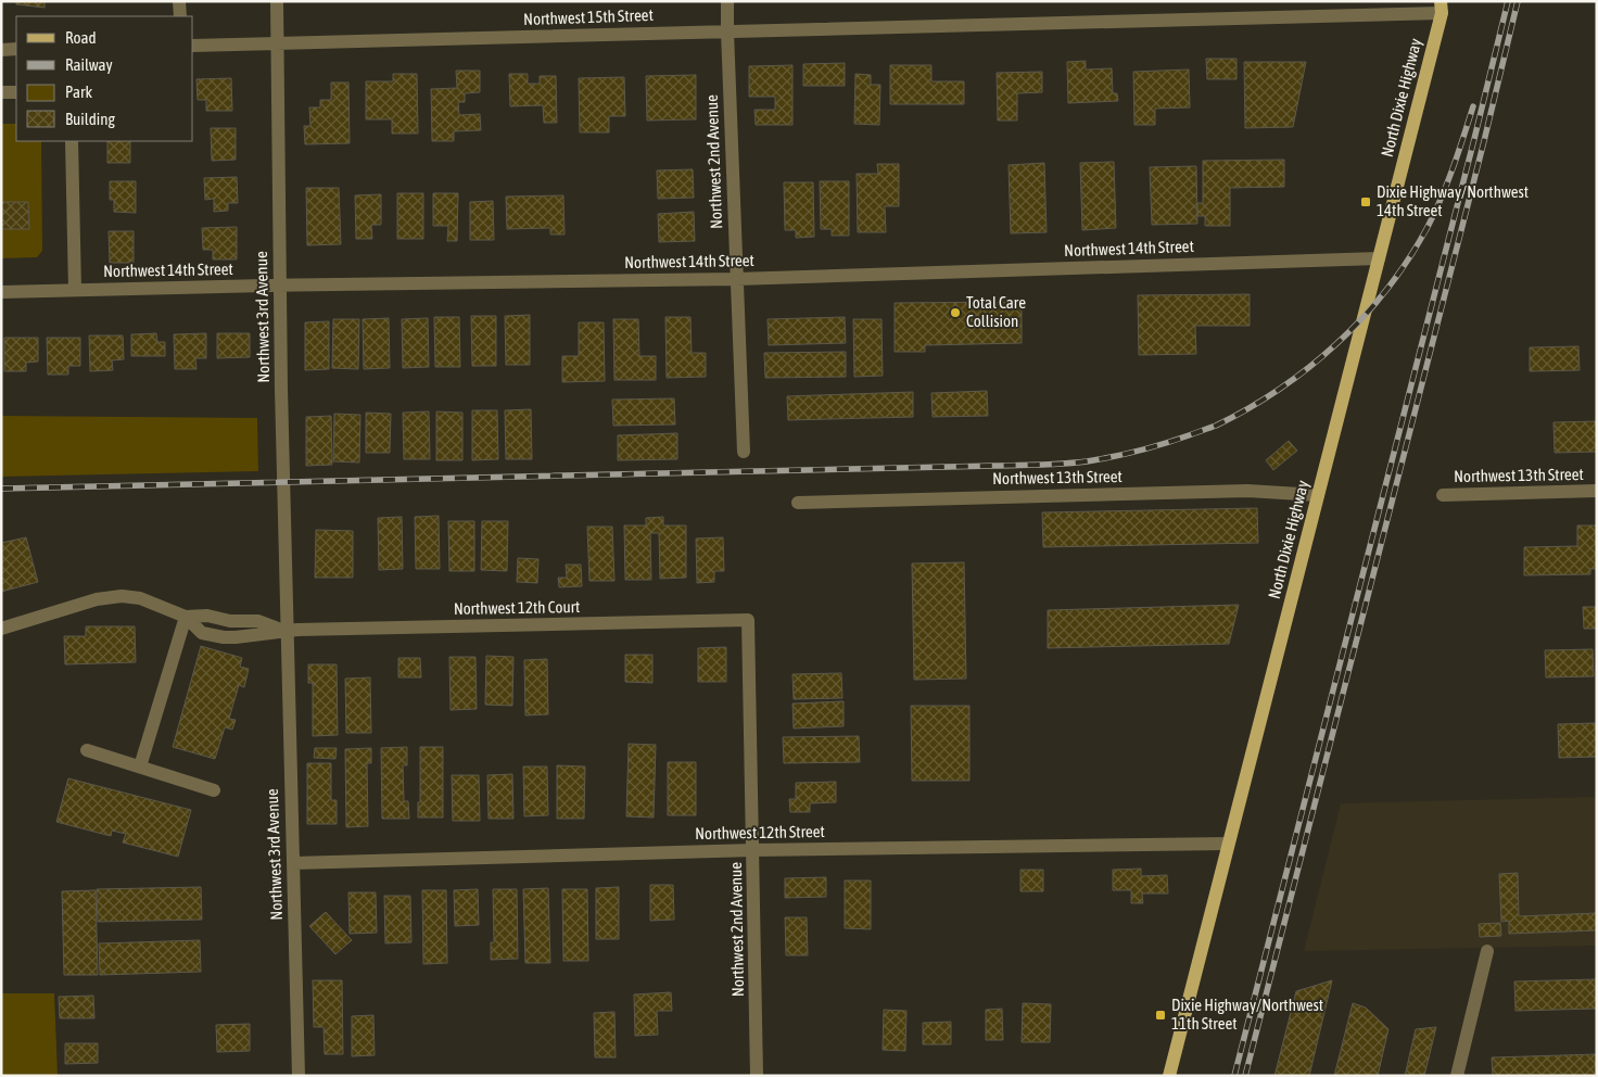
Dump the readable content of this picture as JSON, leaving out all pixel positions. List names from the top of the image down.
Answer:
{
  "streets": {
    "main road": ["North Dixie Highway"],
    "street": [
      "Northwest 15th Street",
      "Northwest 2nd Avenue",
      "Northwest 14th Street",
      "Northwest 3rd Avenue",
      "Northwest 13th Street",
      "Northwest 12th Court",
      "Northwest 12th Street"
    ]
  },
  "crossings": [
    ["Northwest 15th Street", "North Dixie Highway"],
    ["Northwest 15th Street", "Northwest 2nd Avenue"],
    ["Northwest 15th Street", "Northwest 3rd Avenue"],
    ["North Dixie Highway", "Northwest 14th Street"],
    ["North Dixie Highway", "Northwest 13th Street"],
    ["North Dixie Highway", "Northwest 12th Street"],
    ["Northwest 2nd Avenue", "Northwest 14th Street"],
    ["Northwest 2nd Avenue", "Northwest 12th Court"],
    ["Northwest 2nd Avenue", "Northwest 12th Street"],
    ["Northwest 14th Street", "Northwest 3rd Avenue"],
    ["Northwest 3rd Avenue", "Northwest 12th Court"],
    ["Northwest 3rd Avenue", "Northwest 12th Street"]
  ],
  "places": {
    "transit": ["Dixie Highway/Northwest 14th Street", "Dixie Highway/Northwest 11th Street"],
    "other": ["Total Care Collision"]
  },
  "legend": [
    "Road",
    "Railway",
    "Park",
    "Building"
  ]
}
